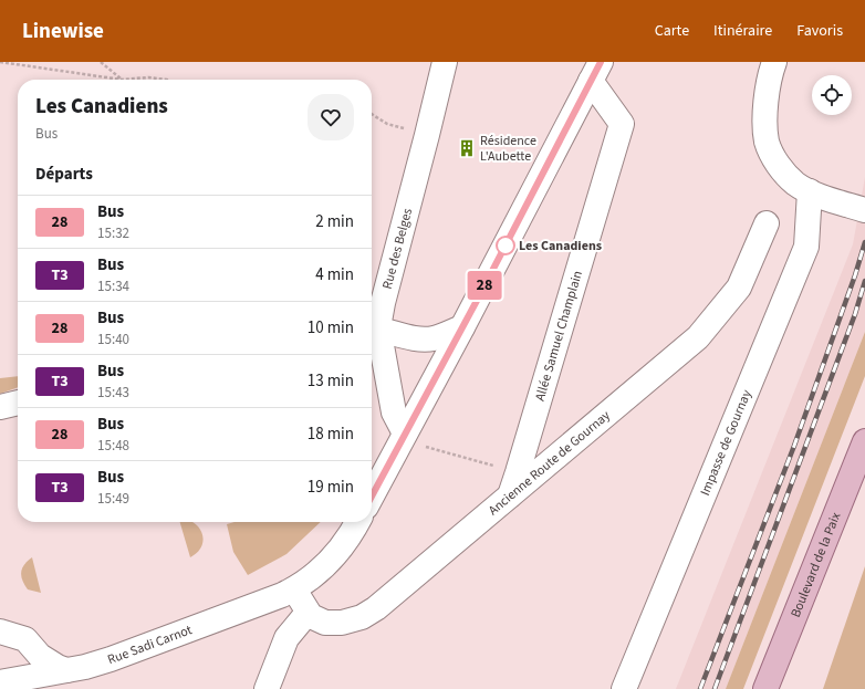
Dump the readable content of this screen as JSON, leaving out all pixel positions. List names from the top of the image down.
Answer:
{
  "streets": {
    "main road": ["Boulevard de la Paix"],
    "street": [
      "Rue des Belges",
      "Allée Samuel Champlain",
      "Impasse de Gournay",
      "Ancienne Route de Gournay",
      "Rue Sadi Carnot"
    ]
  },
  "crossings": [
    ["Allée Samuel Champlain", "Ancienne Route de Gournay"]
  ],
  "places": {
    "building": ["Résidence L'Aubette"],
    "other": ["Les Canadiens"]
  },
  "lines": ["bus line 28"],
  "page": {
    "header": "Linewise",
    "nav": ["Carte", "Itinéraire", "Favoris"],
    "on_map": "28",
    "heading": [
      ["Les Canadiens", "Bus"],
      "Départs"
    ],
    "list": [
      {
        "mark": "28",
        "name": "Bus",
        "note": "15:32",
        "value": "2 min"
      },
      {
        "mark": "T3",
        "name": "Bus",
        "note": "15:34",
        "value": "4 min"
      },
      {
        "mark": "28",
        "name": "Bus",
        "note": "15:40",
        "value": "10 min"
      },
      {
        "mark": "T3",
        "name": "Bus",
        "note": "15:43",
        "value": "13 min"
      },
      {
        "mark": "28",
        "name": "Bus",
        "note": "15:48",
        "value": "18 min"
      },
      {
        "mark": "T3",
        "name": "Bus",
        "note": "15:49",
        "value": "19 min"
      }
    ]
  }
}
